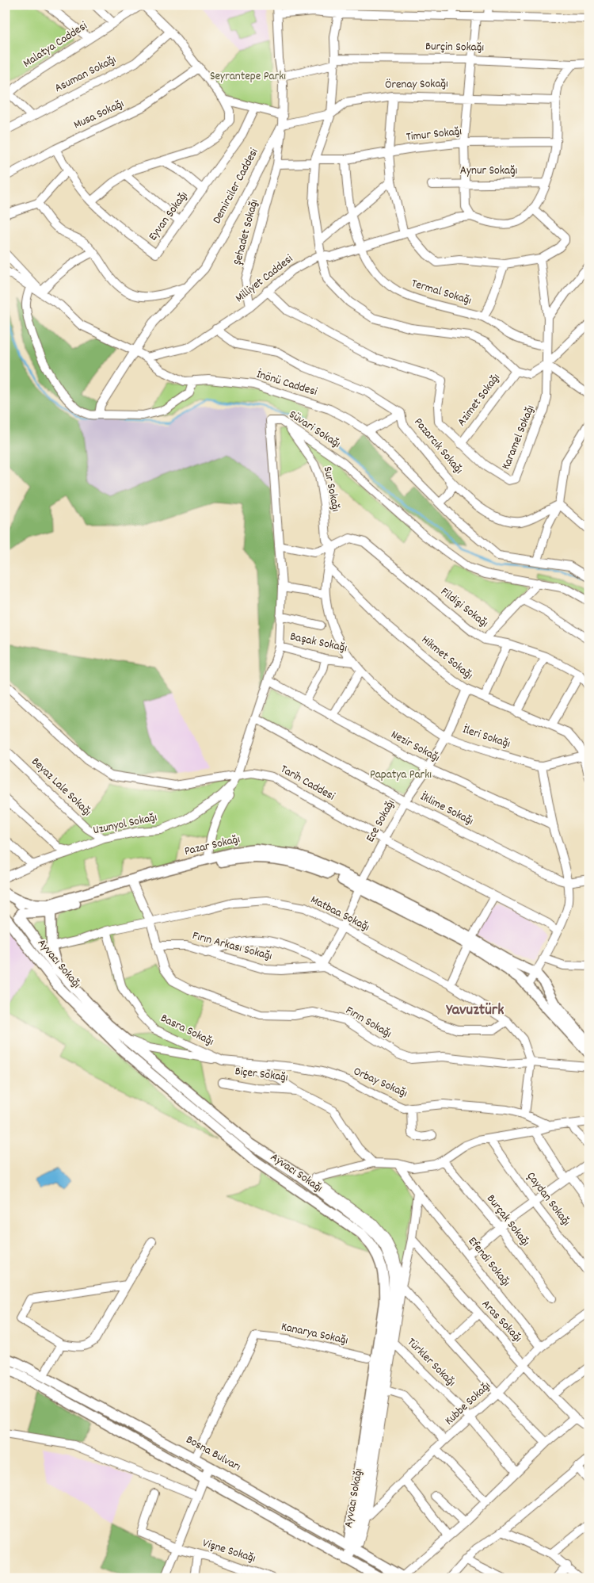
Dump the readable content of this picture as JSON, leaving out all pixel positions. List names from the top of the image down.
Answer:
{
  "streets": {
    "main road": ["Pazar Sokağı", "Ayvacı Sokağı", "Bosna Bulvarı"],
    "street": [
      "Malatya Caddesi",
      "Burçin Sokağı",
      "Asuman Sokağı",
      "Örenay Sokağı",
      "Musa Sokağı",
      "Timur Sokağı",
      "Aynur Sokağı",
      "Demirciler Caddesi",
      "Eyvan Sokağı",
      "Şehadet Sokağı",
      "Milliyet Caddesi",
      "Termal Sokağı",
      "İnönü Caddesi",
      "Azimet Sokağı",
      "Süvari Sokağı",
      "Karamel Sokağı",
      "Pazarcık Sokağı",
      "Sur Sokağı",
      "Fildişi Sokağı",
      "Başak Sokağı",
      "Hikmet Sokağı",
      "İleri Sokağı",
      "Nezir Sokağı",
      "Tarih Caddesi",
      "Beyaz Lale Sokağı",
      "İklime Sokağı",
      "Ece Sokağı",
      "Uzunyol Sokağı",
      "Matbaa Sokağı",
      "Fırın Arkası Sokağı",
      "Fırın Sokağı",
      "Basra Sokağı",
      "Biçer Sokağı",
      "Orbay Sokağı",
      "Çaydan Sokağı",
      "Burçak Sokağı",
      "Efendi Sokağı",
      "Aras Sokağı",
      "Kanarya Sokağı",
      "Türkler Sokağı",
      "Kubbe Sokağı",
      "Vişne Sokağı"
    ]
  },
  "crossings": [
    ["Burçin Sokağı", "Demirciler Caddesi"],
    ["Örenay Sokağı", "Demirciler Caddesi"],
    ["Örenay Sokağı", "Şehadet Sokağı"],
    ["Musa Sokağı", "Eyvan Sokağı"],
    ["Timur Sokağı", "Termal Sokağı"],
    ["Demirciler Caddesi", "Şehadet Sokağı"],
    ["Demirciler Caddesi", "İnönü Caddesi"],
    ["Şehadet Sokağı", "Milliyet Caddesi"],
    ["Milliyet Caddesi", "Termal Sokağı"],
    ["Milliyet Caddesi", "İnönü Caddesi"],
    ["Milliyet Caddesi", "Karamel Sokağı"],
    ["Milliyet Caddesi", "Pazarcık Sokağı"],
    ["Termal Sokağı", "Karamel Sokağı"],
    ["Azimet Sokağı", "Karamel Sokağı"],
    ["Süvari Sokağı", "Sur Sokağı"],
    ["Süvari Sokağı", "Fildişi Sokağı"],
    ["Süvari Sokağı", "Başak Sokağı"],
    ["Süvari Sokağı", "Nezir Sokağı"],
    ["Süvari Sokağı", "Tarih Caddesi"],
    ["Süvari Sokağı", "İklime Sokağı"],
    ["Süvari Sokağı", "Uzunyol Sokağı"],
    ["Sur Sokağı", "Fildişi Sokağı"],
    ["Sur Sokağı", "İleri Sokağı"],
    ["Fildişi Sokağı", "İleri Sokağı"],
    ["Başak Sokağı", "İleri Sokağı"],
    ["Hikmet Sokağı", "İleri Sokağı"],
    ["Hikmet Sokağı", "Ece Sokağı"],
    ["İleri Sokağı", "Ece Sokağı"],
    ["Nezir Sokağı", "Ece Sokağı"],
    ["Tarih Caddesi", "Ece Sokağı"],
    ["Tarih Caddesi", "Uzunyol Sokağı"],
    ["Beyaz Lale Sokağı", "Uzunyol Sokağı"],
    ["İklime Sokağı", "Ece Sokağı"],
    ["Ece Sokağı", "Pazar Sokağı"],
    ["Ece Sokağı", "Matbaa Sokağı"],
    ["Ece Sokağı", "Fırın Arkası Sokağı"],
    ["Pazar Sokağı", "Ayvacı Sokağı"],
    ["Pazar Sokağı", "Fırın Sokağı"],
    ["Matbaa Sokağı", "Fırın Sokağı"],
    ["Matbaa Sokağı", "Basra Sokağı"],
    ["Fırın Arkası Sokağı", "Fırın Sokağı"],
    ["Ayvacı Sokağı", "Efendi Sokağı"],
    ["Ayvacı Sokağı", "Aras Sokağı"],
    ["Ayvacı Sokağı", "Türkler Sokağı"],
    ["Ayvacı Sokağı", "Kubbe Sokağı"],
    ["Ayvacı Sokağı", "Bosna Bulvarı"],
    ["Basra Sokağı", "Orbay Sokağı"],
    ["Efendi Sokağı", "Kubbe Sokağı"],
    ["Aras Sokağı", "Kubbe Sokağı"],
    ["Kanarya Sokağı", "Bosna Bulvarı"],
    ["Türkler Sokağı", "Kubbe Sokağı"]
  ],
  "districts": ["Yavuztürk"],
  "parks": ["Seyrantepe Parkı", "Papatya Parkı"]
}
